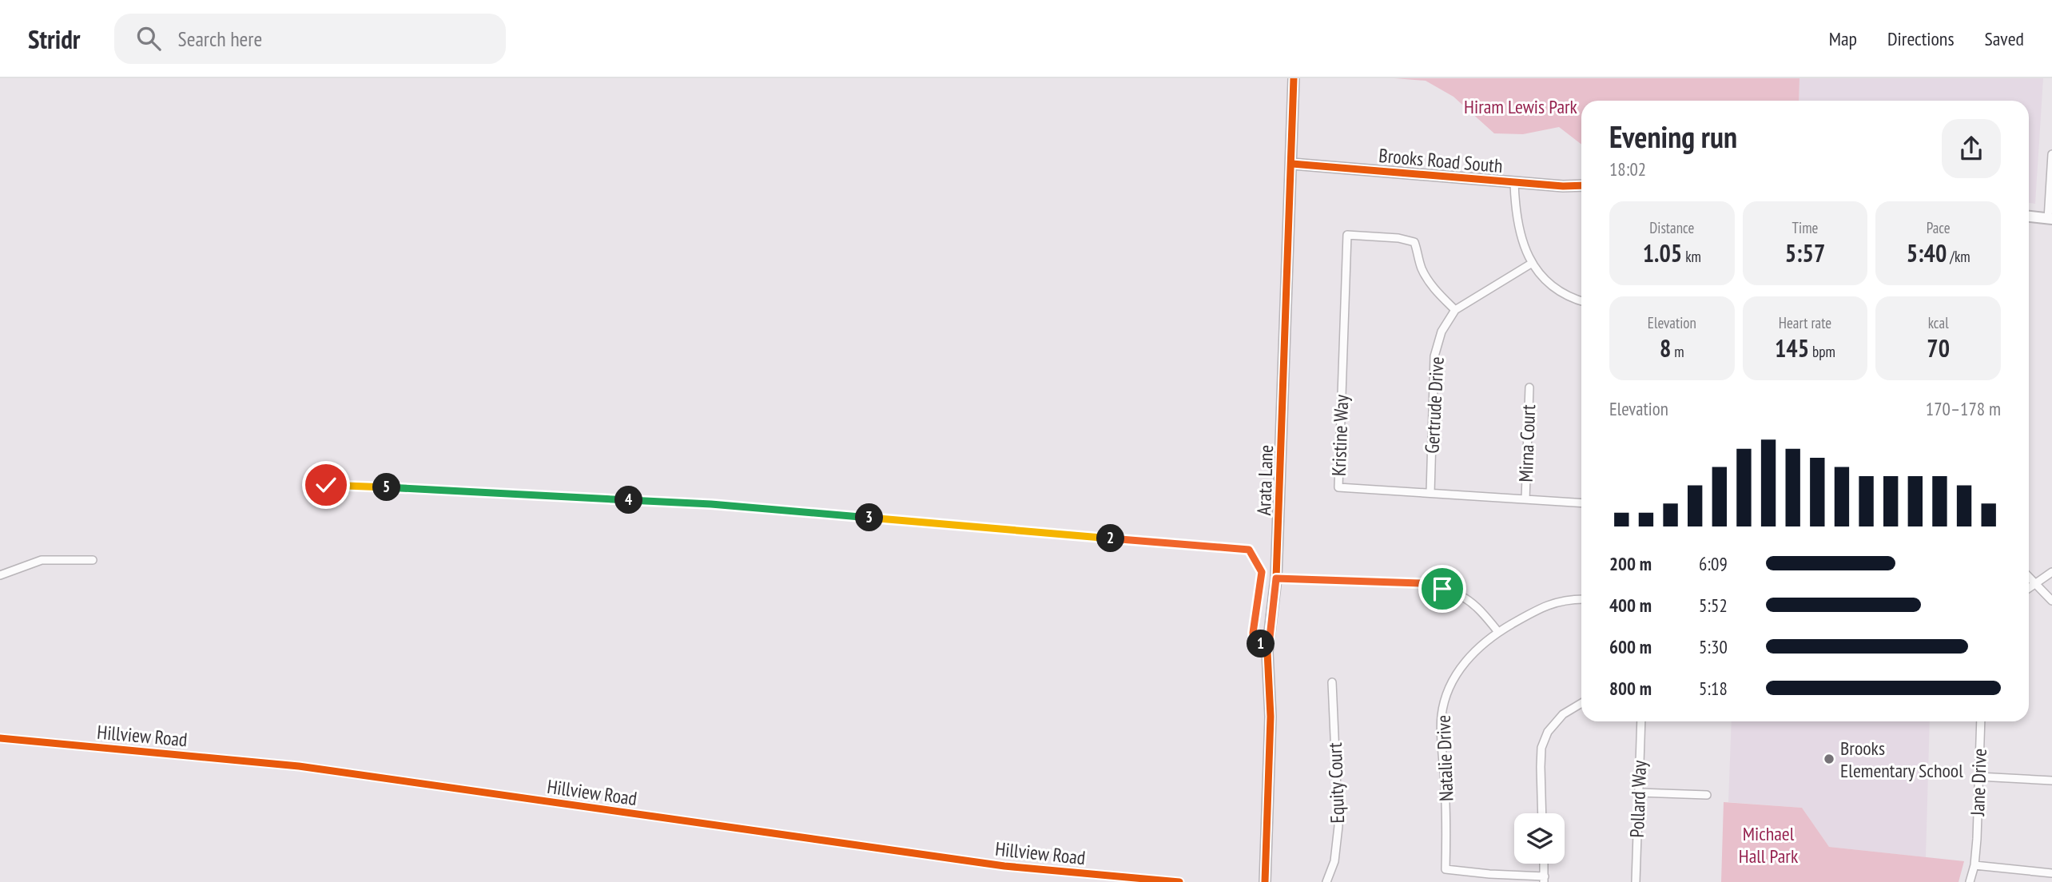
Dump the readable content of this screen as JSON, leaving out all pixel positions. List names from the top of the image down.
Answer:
{
  "streets": {
    "street": [
      "Brooks Road South",
      "Gertrude Drive",
      "Kristine Way",
      "Mirna Court",
      "Arata Lane",
      "Hillview Road",
      "Natalie Drive",
      "Jane Drive",
      "Equity Court",
      "Pollard Way"
    ]
  },
  "crossings": [
    ["Brooks Road South", "Arata Lane"],
    ["Gertrude Drive", "Kristine Way"],
    ["Kristine Way", "Mirna Court"]
  ],
  "parks": ["Hiram Lewis Park", "Michael Hall Park"],
  "places": ["Brooks Elementary School"],
  "page": {
    "header": "Stridr",
    "search": "Search here",
    "nav": ["Map", "Directions", "Saved"],
    "heading": ["Evening run", "18:02"],
    "stats": [
      ["Distance", "1.05 km"],
      ["Time", "5:57"],
      ["Pace", "5:40 /km"],
      ["Elevation", "8 m"],
      ["Heart rate", "145 bpm"],
      ["kcal", "70"]
    ],
    "chart": ["Elevation", "170–178 m"],
    "pins": [
      "5",
      "4",
      "3",
      "2",
      "1"
    ],
    "list": [
      {
        "name": "200 m",
        "note": "6:09"
      },
      {
        "name": "400 m",
        "note": "5:52"
      },
      {
        "name": "600 m",
        "note": "5:30"
      },
      {
        "name": "800 m",
        "note": "5:18"
      }
    ]
  }
}
